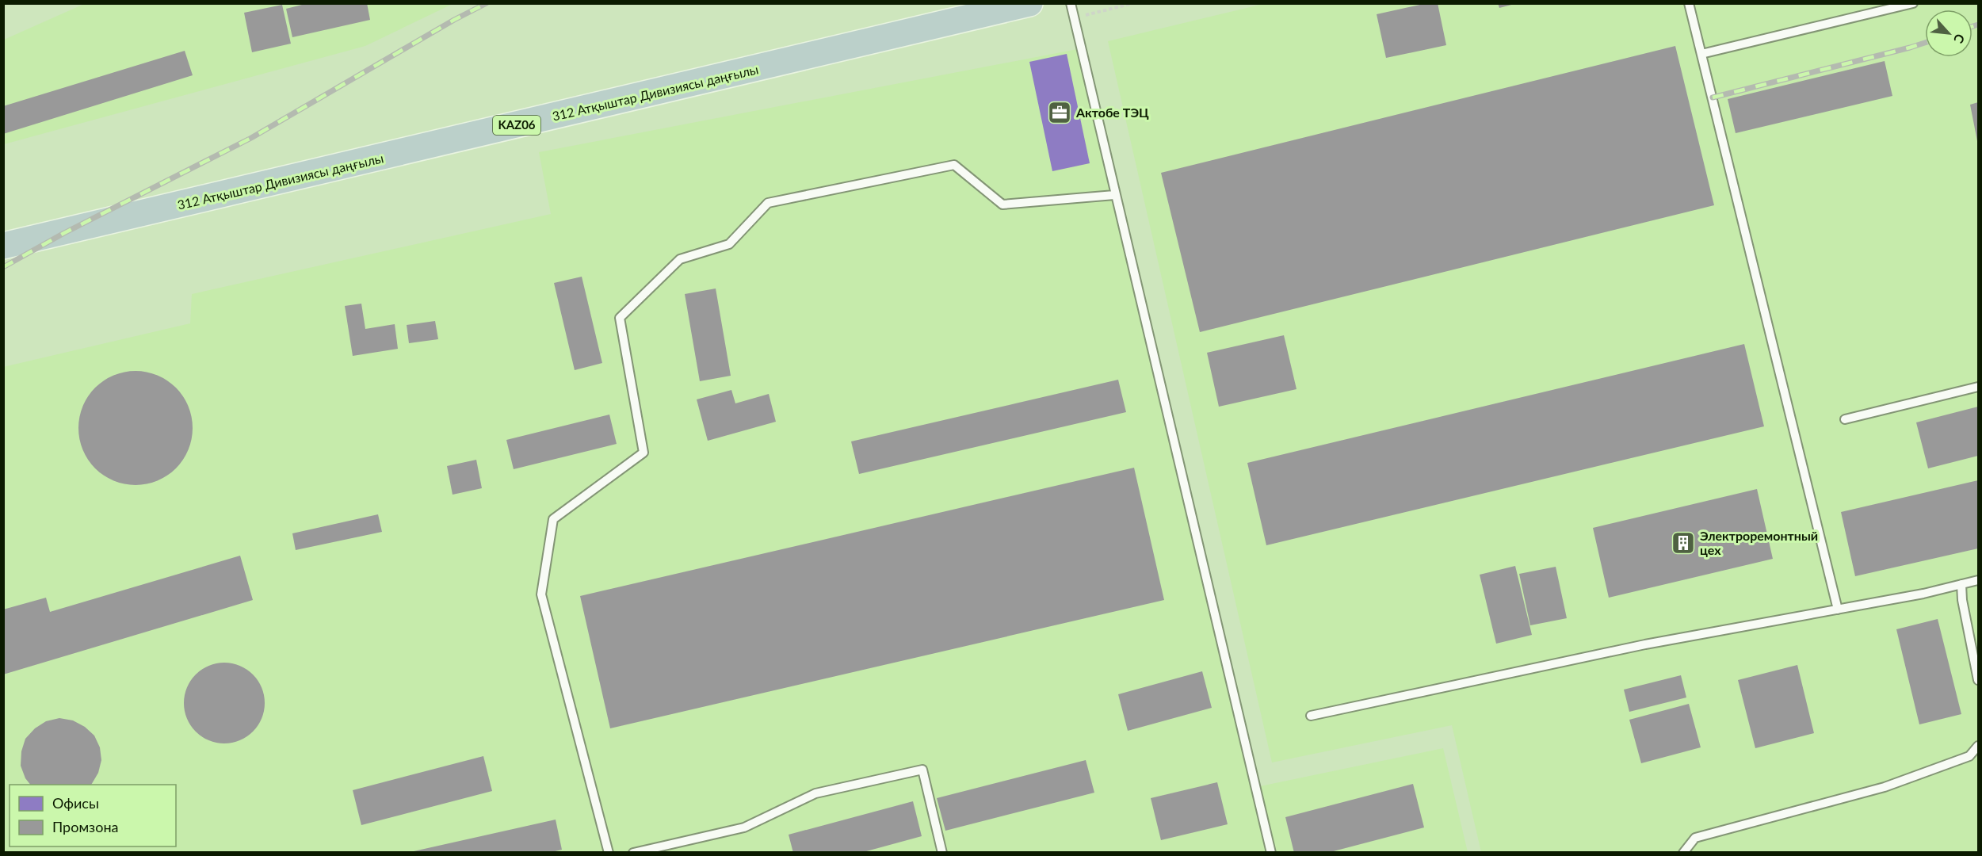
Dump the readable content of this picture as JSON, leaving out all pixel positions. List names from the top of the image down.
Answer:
{
  "streets": {
    "highway": ["312 Атқыштар Дивизиясы даңғылы", "KАZ06"]
  },
  "places": {
    "office": ["Актобе ТЭЦ"],
    "building": ["Электроремонтный цех"]
  },
  "legend": ["Офисы", "Промзона"],
  "north": "bottom right"
}
